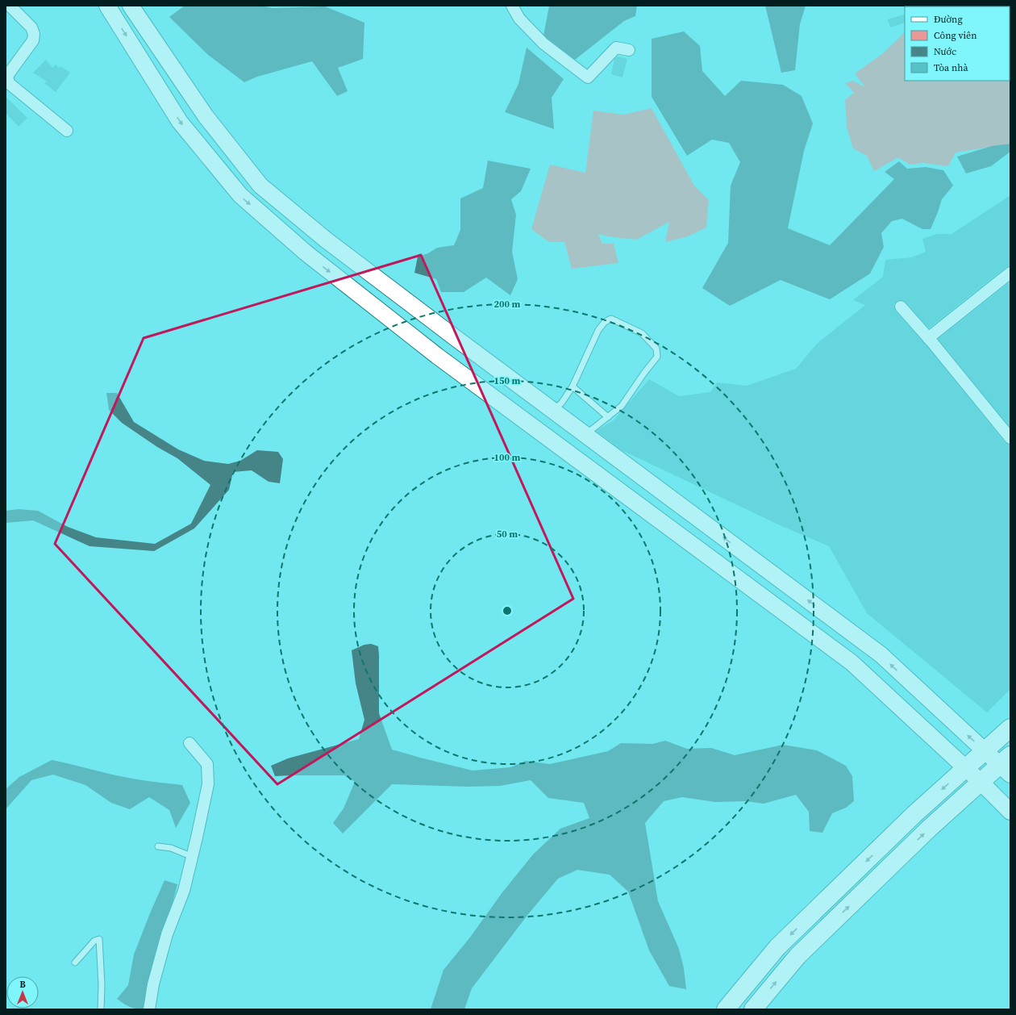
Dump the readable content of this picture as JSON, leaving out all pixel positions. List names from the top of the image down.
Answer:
{
  "legend": [
    "Đường",
    "Công viên",
    "Nước",
    "Tòa nhà"
  ],
  "north": "top",
  "rings": [
    "200 m",
    "150 m",
    "100 m",
    "50 m"
  ]
}
